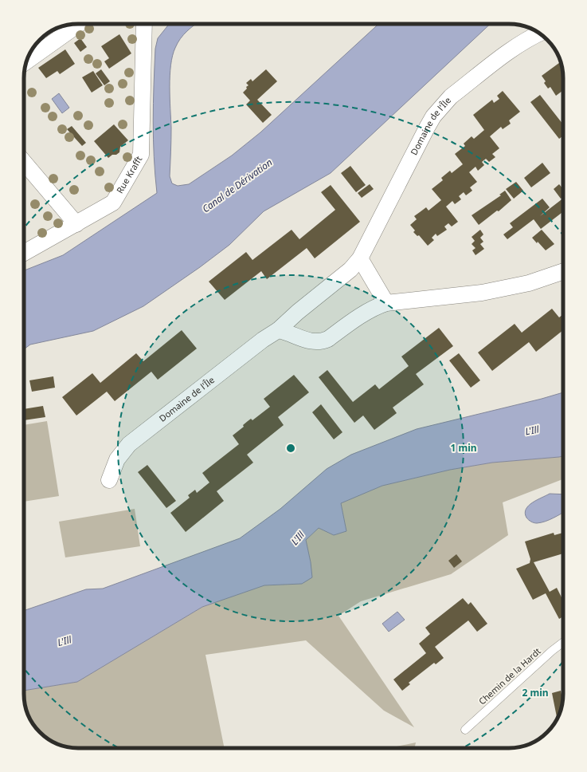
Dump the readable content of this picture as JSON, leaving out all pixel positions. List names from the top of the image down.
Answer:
{
  "streets": {
    "street": ["Domaine de l'Île", "Rue Krafft"],
    "lane": ["Chemin de la Hardt"]
  },
  "water": ["Canal de Dérivation", "L'Ill"],
  "rings": ["1 min", "2 min"]
}
